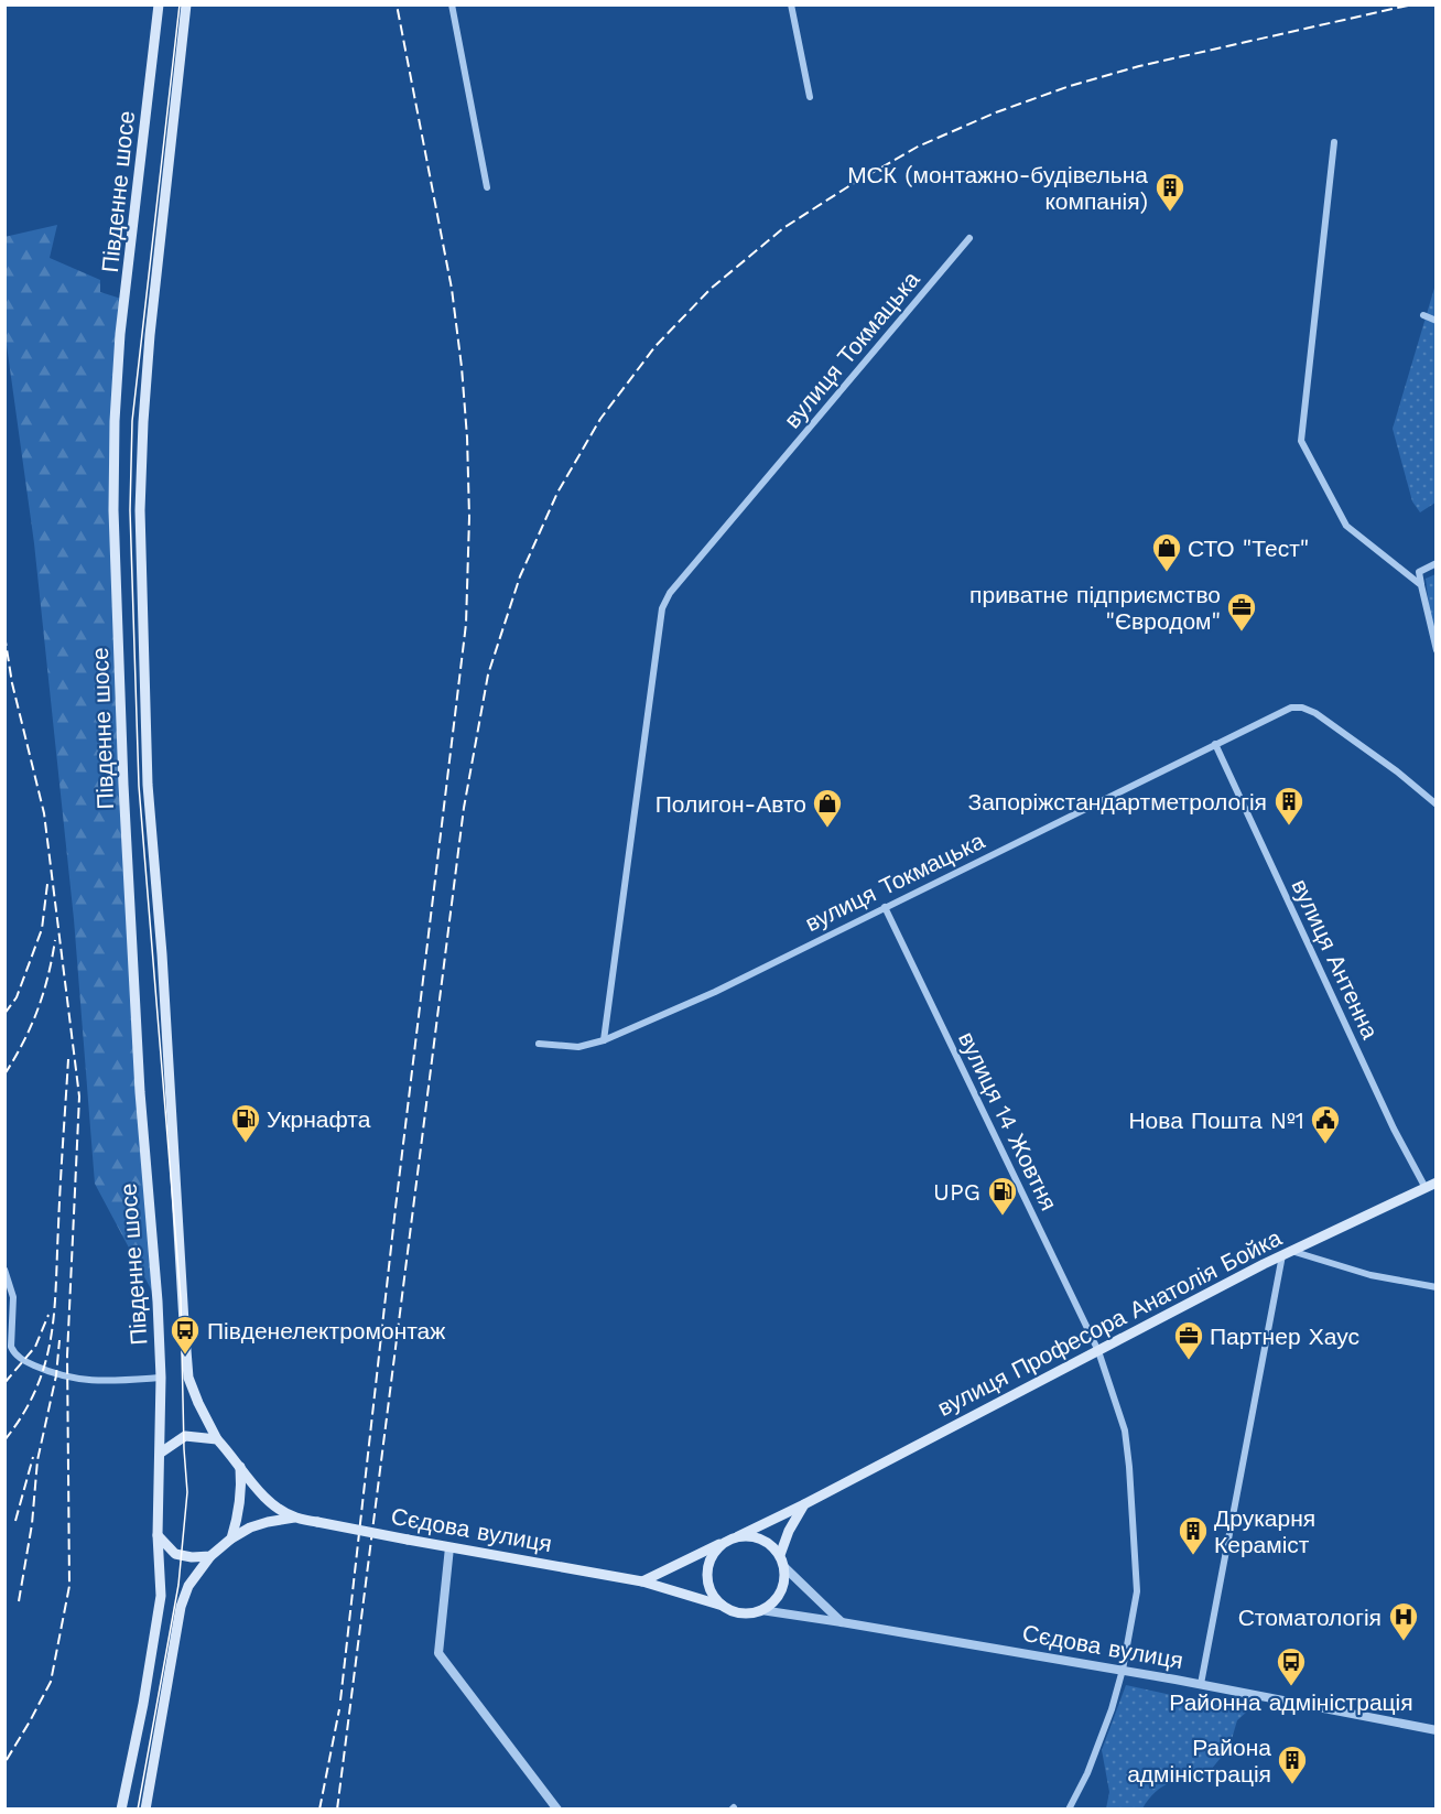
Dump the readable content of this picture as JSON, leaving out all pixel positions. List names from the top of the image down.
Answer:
{
  "streets": {
    "main road": ["Південне шосе", "вулиця Професора Анатолія Бойка", "Сєдова вулиця"],
    "street": ["вулиця Токмацька", "вулиця Антенна", "вулиця 14 Жовтня"]
  },
  "crossings": [
    ["Південне шосе", "Сєдова вулиця"],
    ["вулиця Токмацька", "вулиця Антенна"],
    ["вулиця Токмацька", "вулиця 14 Жовтня"],
    ["вулиця Антенна", "вулиця Професора Анатолія Бойка"],
    ["вулиця 14 Жовтня", "вулиця Професора Анатолія Бойка"],
    ["вулиця 14 Жовтня", "Сєдова вулиця"],
    ["вулиця Професора Анатолія Бойка", "Сєдова вулиця"]
  ],
  "places": {
    "building": [
      "МСК (монтажно-будівельна компанія)",
      "Запоріжстандартметрологія",
      "Друкарня Кераміст",
      "Района адміністрація"
    ],
    "shop": ["СТО \"Тест\"", "Полигон-Авто"],
    "office": ["приватне підприємство \"Євродом\"", "Партнер Хаус"],
    "fuel station": ["Укрнафта", "UPG"],
    "public building": ["Нова Пошта №1"],
    "bus stop": ["Південелектромонтаж", "Районна адміністрація"],
    "hospital": ["Стоматологія"]
  }
}
